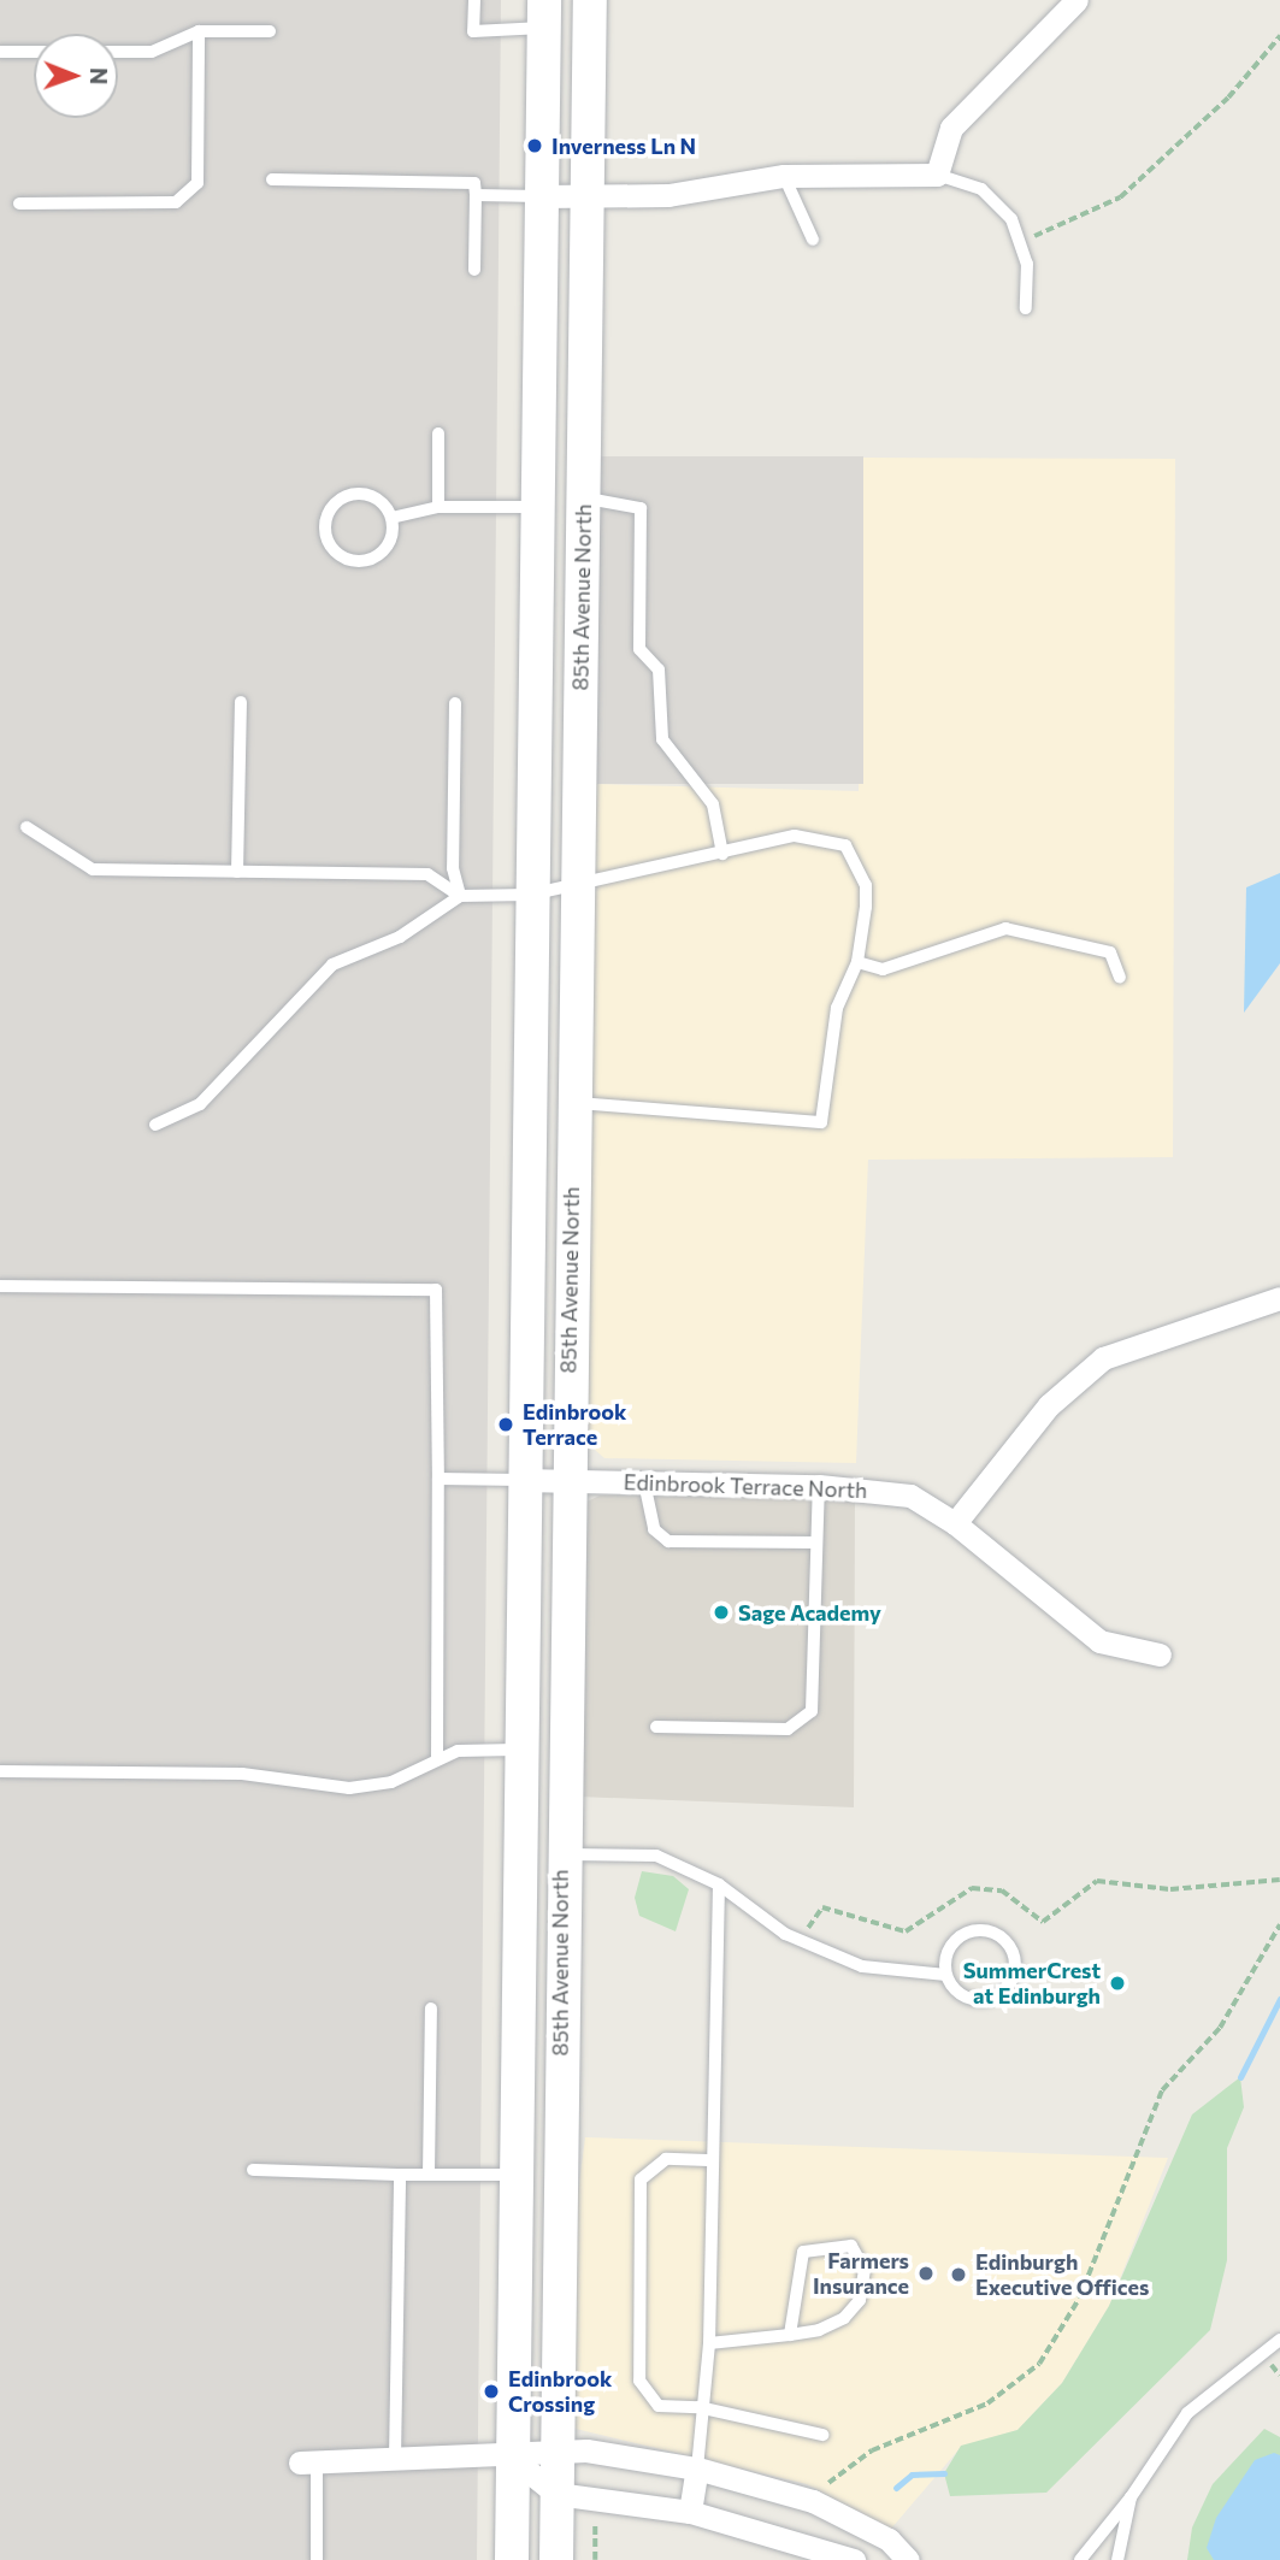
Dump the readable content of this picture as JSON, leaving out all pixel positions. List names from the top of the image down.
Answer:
{
  "streets": {
    "main road": ["85th Avenue North"],
    "street": ["Edinbrook Terrace North"]
  },
  "crossings": [
    ["85th Avenue North", "Edinbrook Terrace North"]
  ],
  "places": [
    "Inverness Ln N",
    "Edinbrook Terrace",
    "Sage Academy",
    "SummerCrest at Edinburgh",
    "Farmers Insurance",
    "Edinburgh Executive Offices",
    "Edinbrook Crossing"
  ],
  "north": "right"
}
